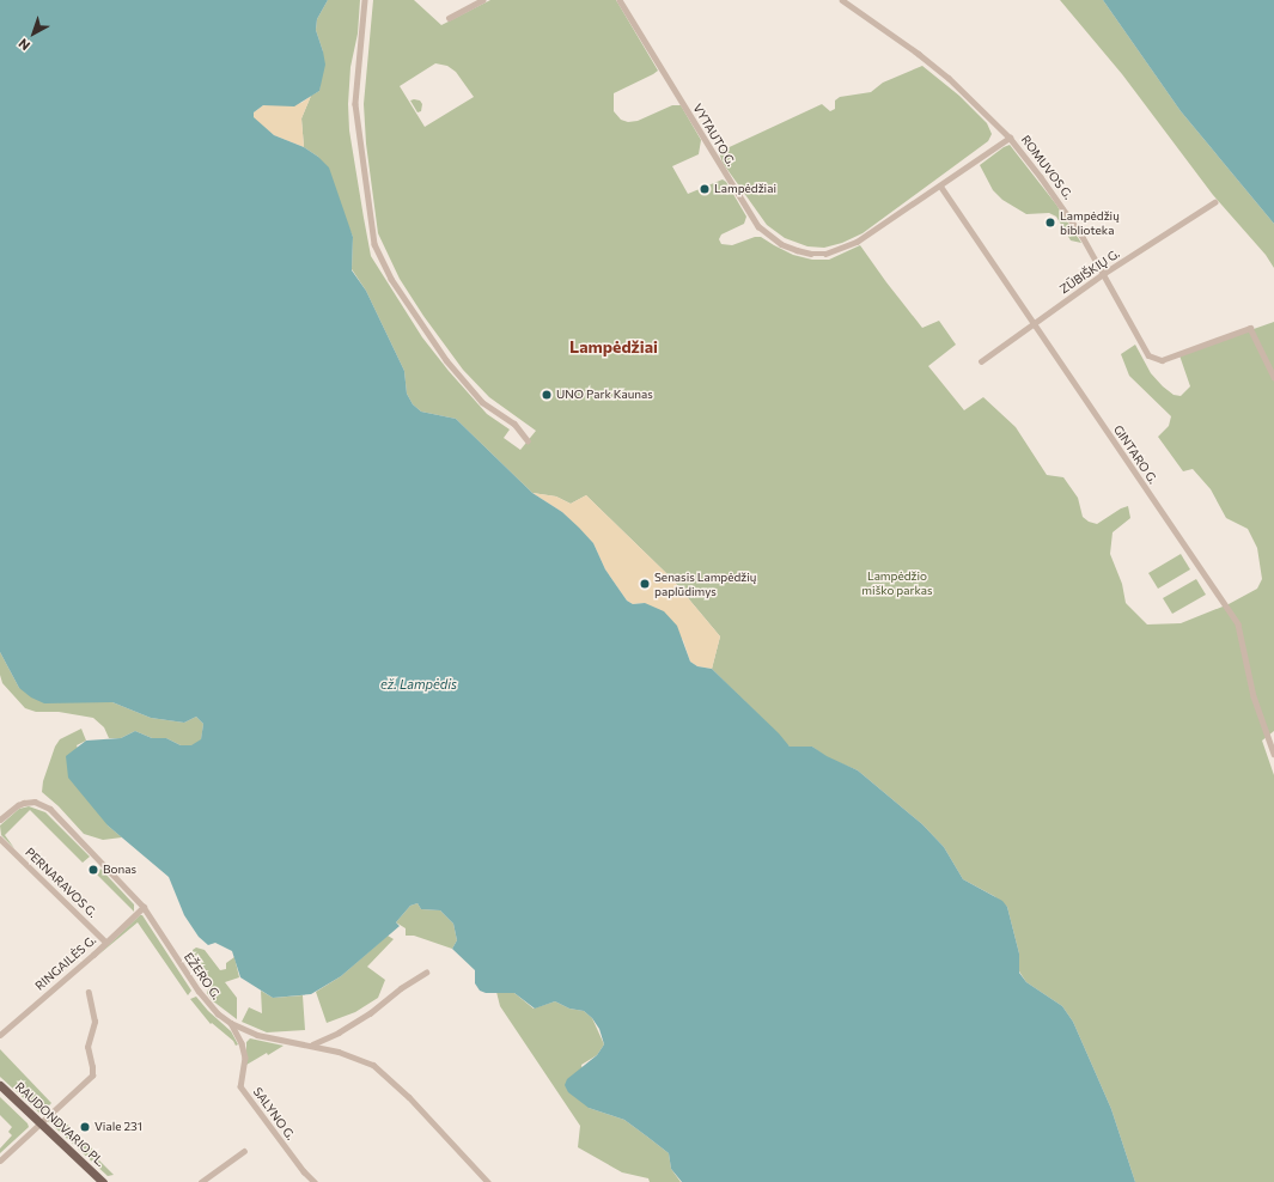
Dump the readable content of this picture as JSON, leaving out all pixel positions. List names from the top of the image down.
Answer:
{
  "streets": {
    "main road": ["RAUDONDVARIO PL."],
    "street": [
      "VYTAUTO G.",
      "ROMUVOS G.",
      "ZŪBIŠKIŲ G.",
      "GINTARO G.",
      "PERNARAVOS G.",
      "RINGAILĖS G.",
      "EŽERO G.",
      "SALYNO G."
    ]
  },
  "crossings": [
    ["VYTAUTO G.", "ROMUVOS G."],
    ["VYTAUTO G.", "GINTARO G."],
    ["ROMUVOS G.", "ZŪBIŠKIŲ G."],
    ["ZŪBIŠKIŲ G.", "GINTARO G."],
    ["PERNARAVOS G.", "RINGAILĖS G."],
    ["RINGAILĖS G.", "EŽERO G."],
    ["EŽERO G.", "SALYNO G."]
  ],
  "districts": ["Lampėdžiai"],
  "water": ["ež. Lampėdis"],
  "parks": ["Lampėdžio miško parkas"],
  "places": [
    "Lampėdžiai",
    "Lampėdžių biblioteka",
    "UNO Park Kaunas",
    "Senasis Lampėdžių paplūdimys",
    "Bonas",
    "Viale 231"
  ],
  "north": "bottom left"
}
